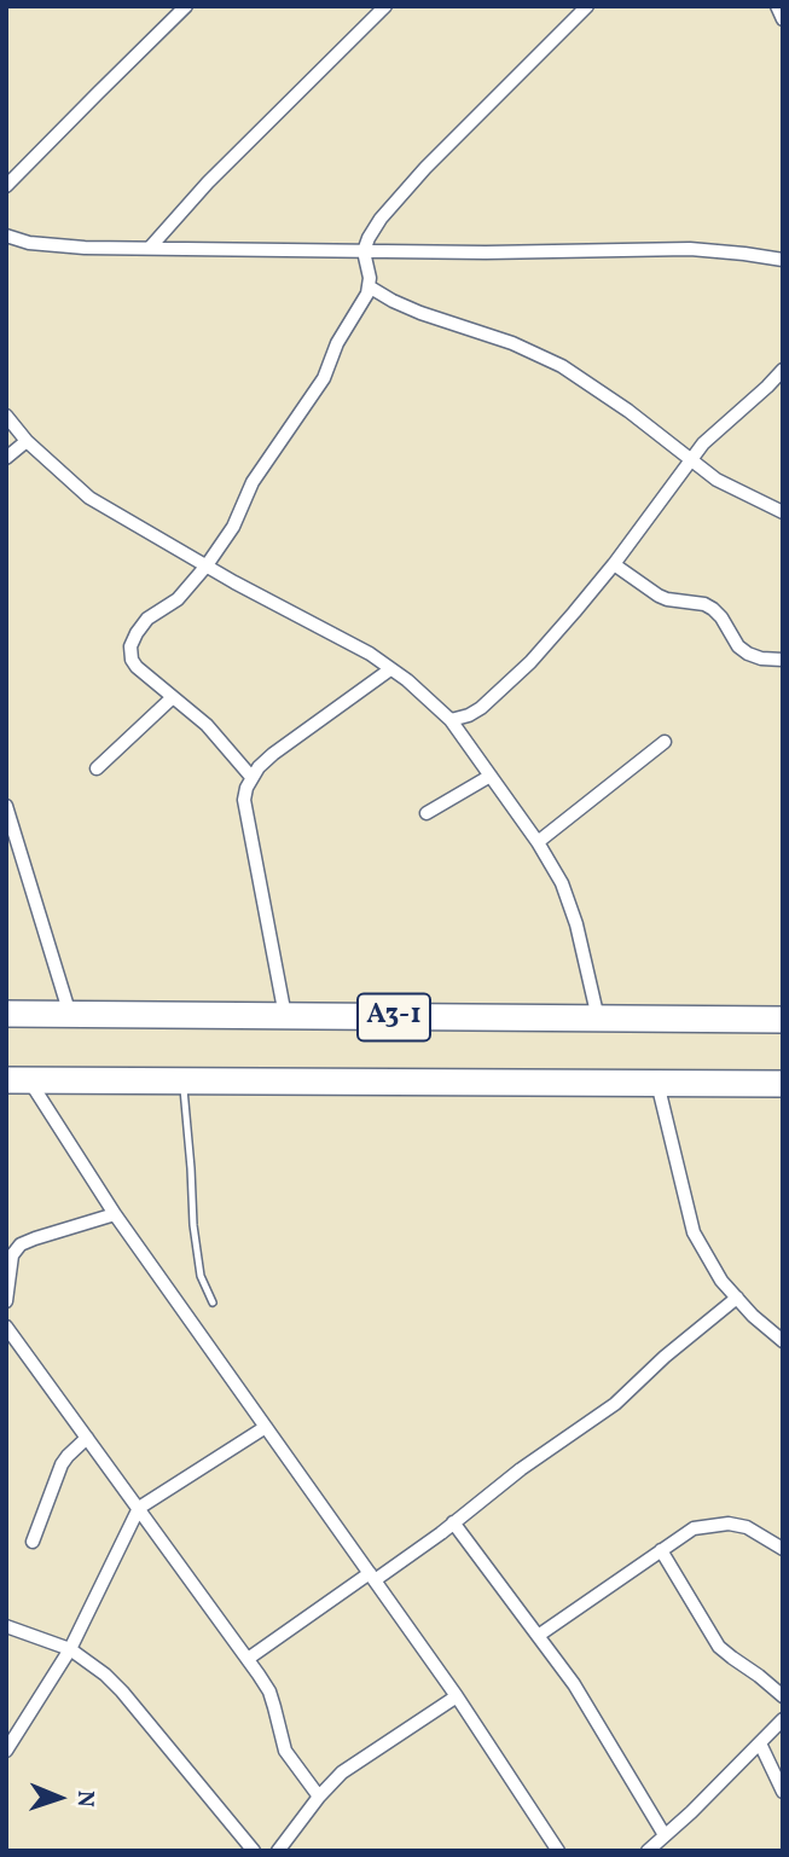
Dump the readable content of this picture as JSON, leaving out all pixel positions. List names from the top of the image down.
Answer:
{
  "streets": {
    "highway": ["A3-1"]
  },
  "north": "right"
}
